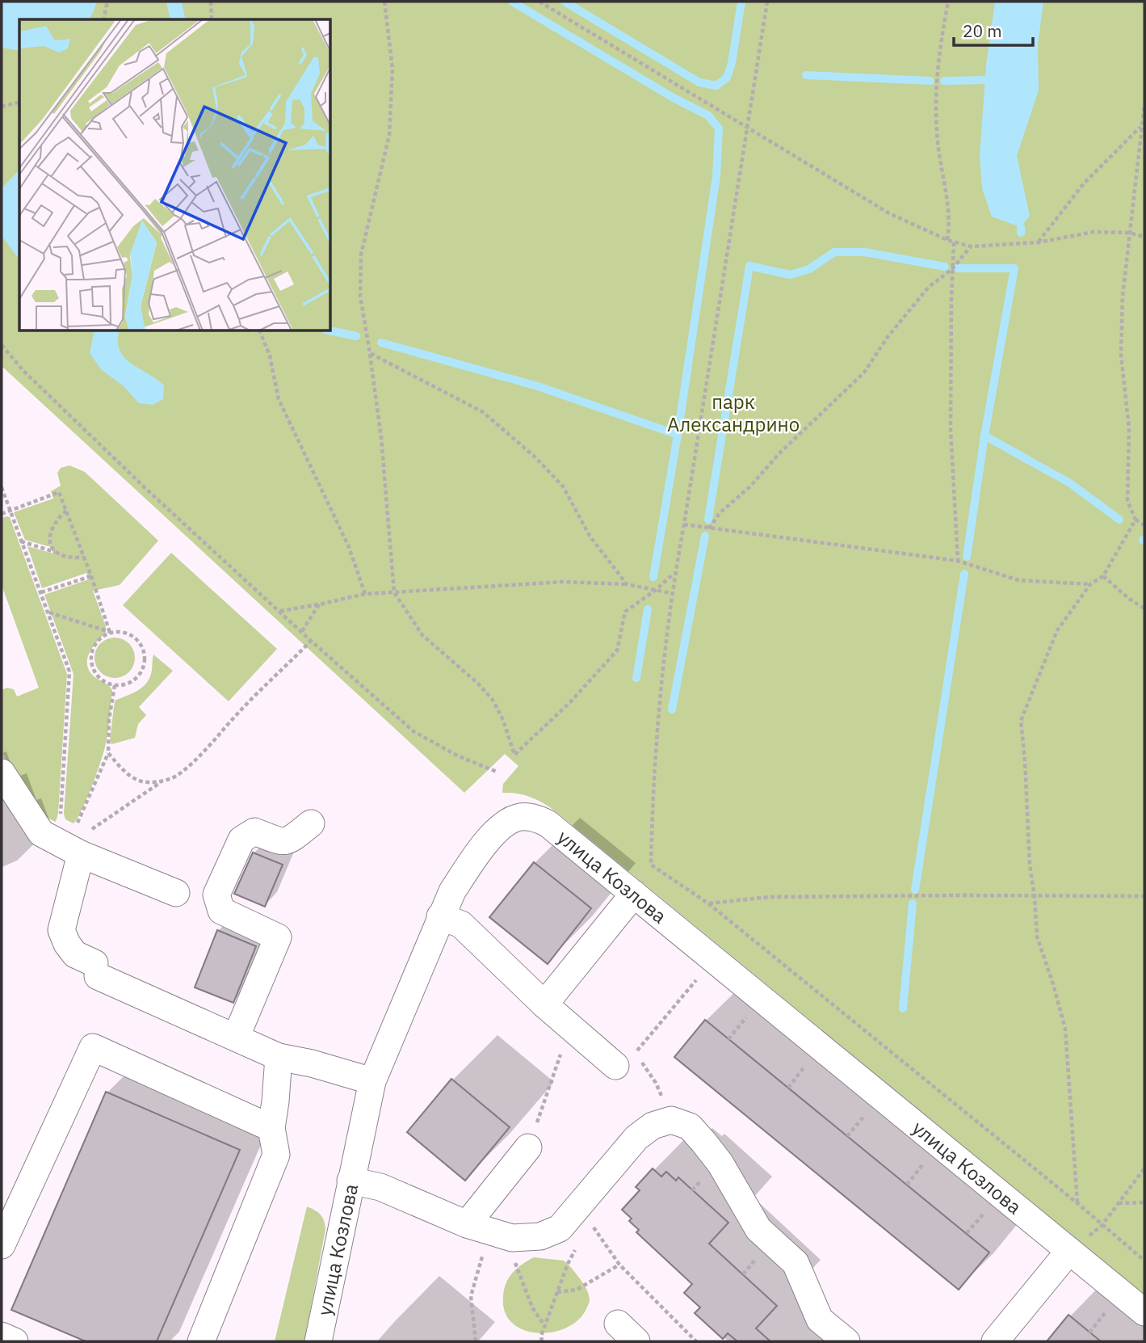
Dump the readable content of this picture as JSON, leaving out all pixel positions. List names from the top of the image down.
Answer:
{
  "streets": {
    "street": ["улица Козлова"]
  },
  "parks": ["парк Александрино"],
  "scale_bar": "20 m"
}
